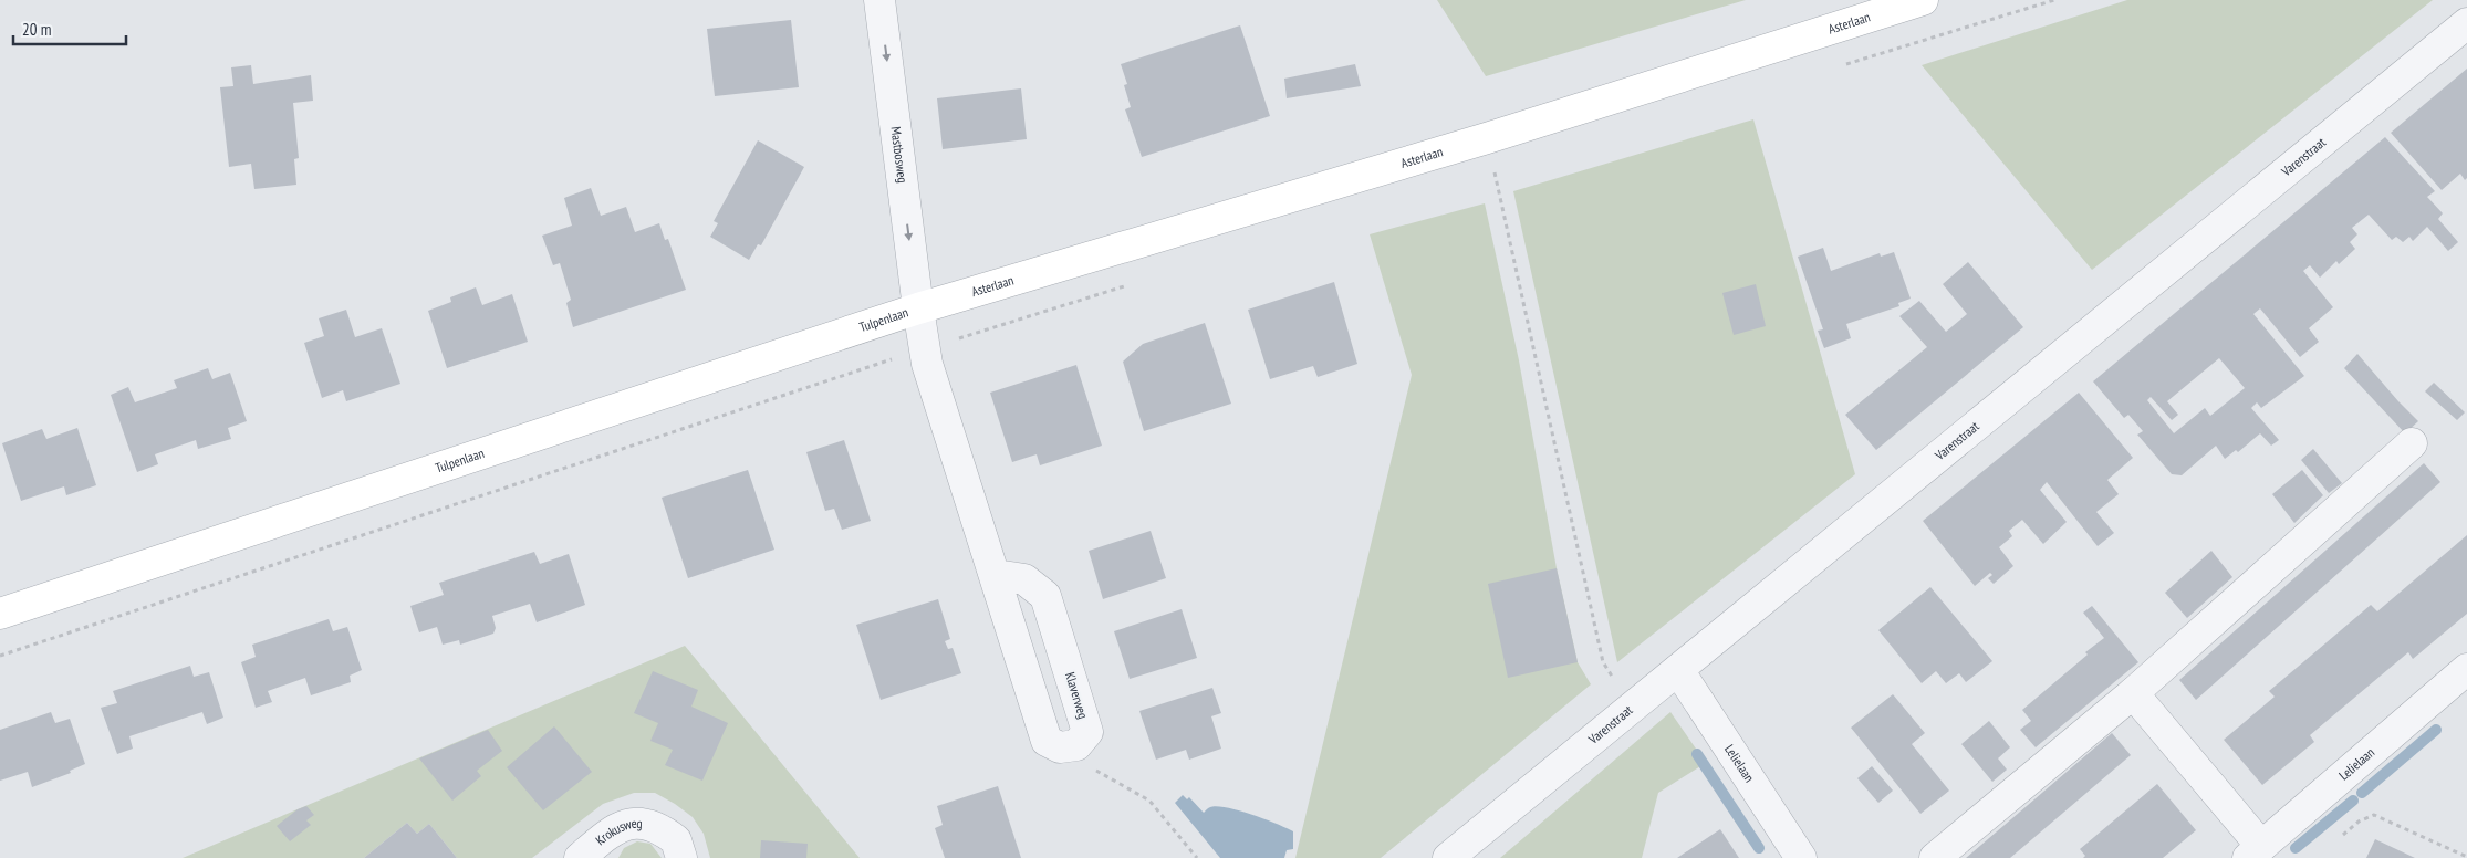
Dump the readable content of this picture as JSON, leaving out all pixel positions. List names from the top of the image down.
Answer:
{
  "streets": {
    "street": [
      "Asterlaan",
      "Mastbosweg",
      "Varenstraat",
      "Tulpenlaan",
      "Klaverweg",
      "Lelielaan",
      "Krokusweg"
    ]
  },
  "crossings": [
    ["Asterlaan", "Mastbosweg"],
    ["Asterlaan", "Tulpenlaan"],
    ["Asterlaan", "Klaverweg"],
    ["Mastbosweg", "Tulpenlaan"],
    ["Mastbosweg", "Klaverweg"],
    ["Varenstraat", "Lelielaan"],
    ["Tulpenlaan", "Klaverweg"]
  ],
  "one_way": ["Mastbosweg"],
  "scale_bar": "20 m"
}
